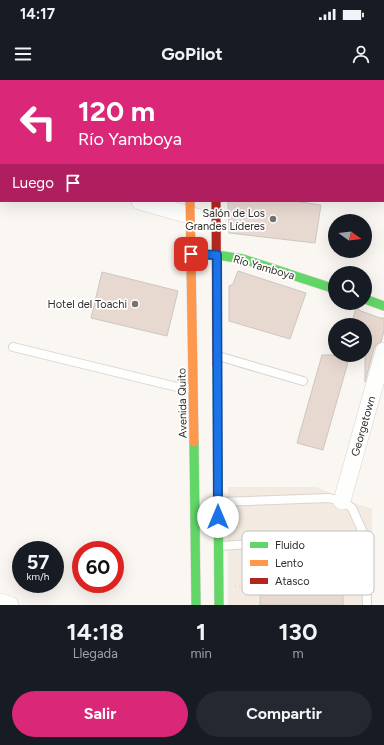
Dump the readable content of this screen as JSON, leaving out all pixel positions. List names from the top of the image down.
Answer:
{
  "streets": {
    "main road": ["Río Yamboya", "Avenida Quito"],
    "street": ["Georgetown"]
  },
  "crossings": [
    ["Río Yamboya", "Avenida Quito"]
  ],
  "places": ["Salón de Los Grandes Líderes", "Hotel del Toachi"],
  "legend": ["Fluido", "Lento", "Atasco"],
  "north": "right",
  "page": {
    "status": "14:17",
    "header": "GoPilot",
    "turn": ["120 m", "Río Yamboya"],
    "then": "Luego",
    "speed": "57 km/h",
    "limit": "60",
    "eta": [
      "14:18",
      "Llegada",
      "1",
      "min",
      "130",
      "m"
    ],
    "buttons": ["Salir", "Compartir"]
  }
}
